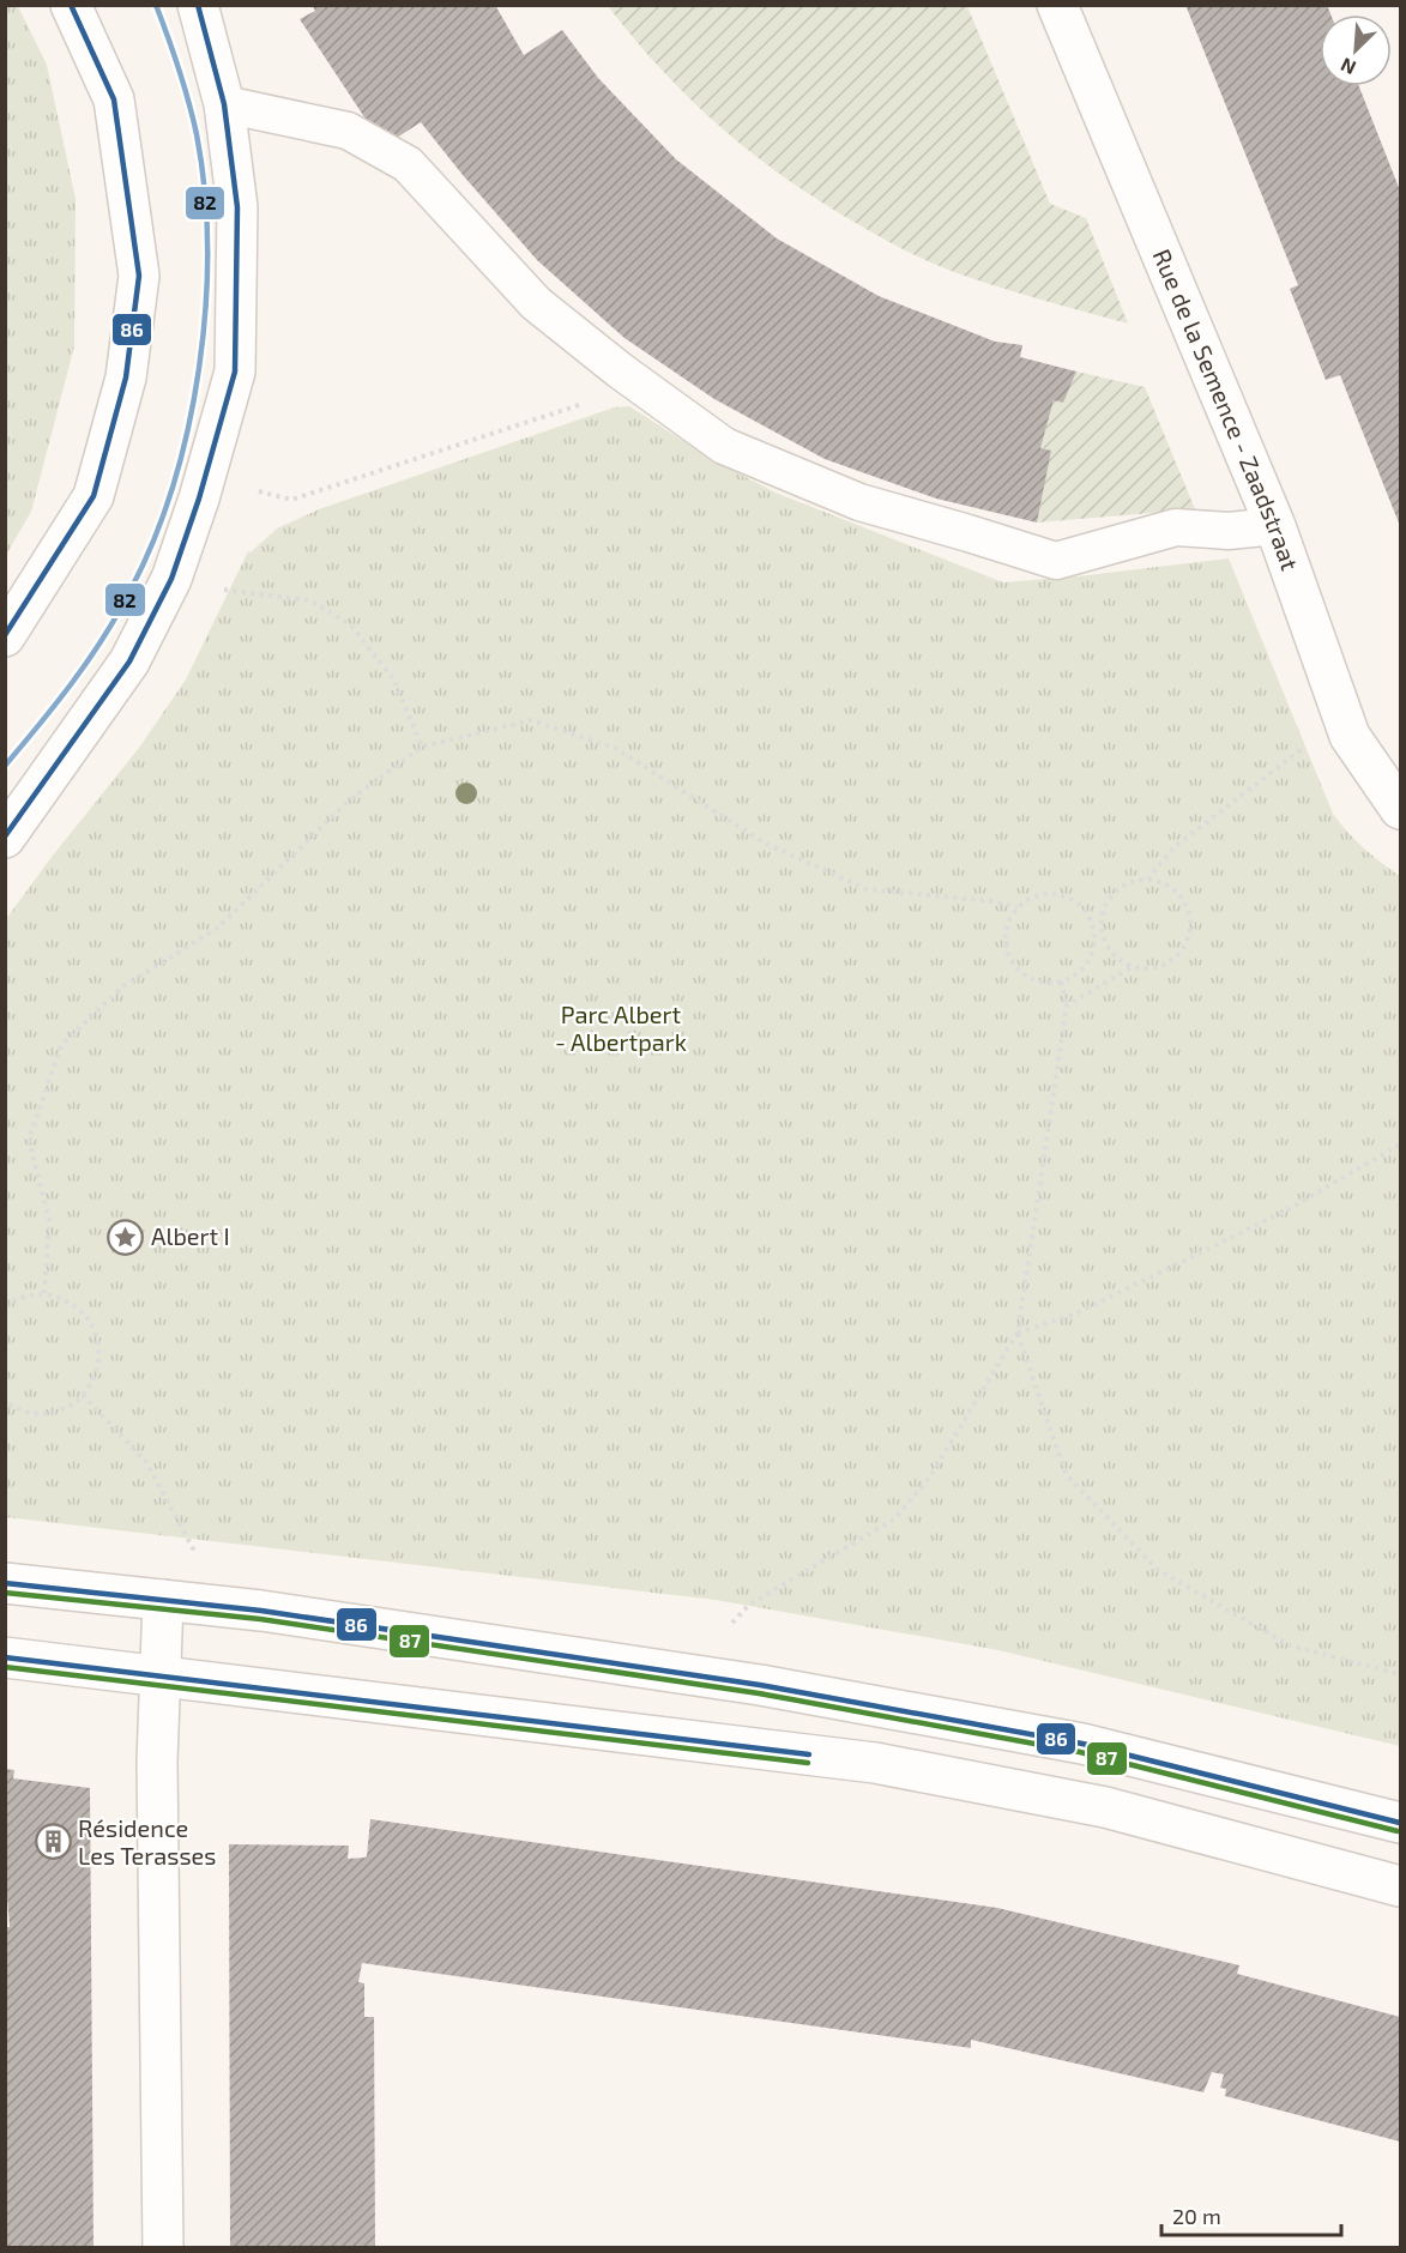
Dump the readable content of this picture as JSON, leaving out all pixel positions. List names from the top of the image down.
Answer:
{
  "streets": {
    "street": ["Rue de la Semence - Zaadstraat"]
  },
  "parks": ["Parc Albert - Albertpark"],
  "places": {
    "place": ["Albert I"],
    "building": ["Résidence Les Terasses"]
  },
  "lines": ["transit line 82", "transit line 86", "transit line 87"],
  "scale_bar": "20 m",
  "north": "bottom left"
}
